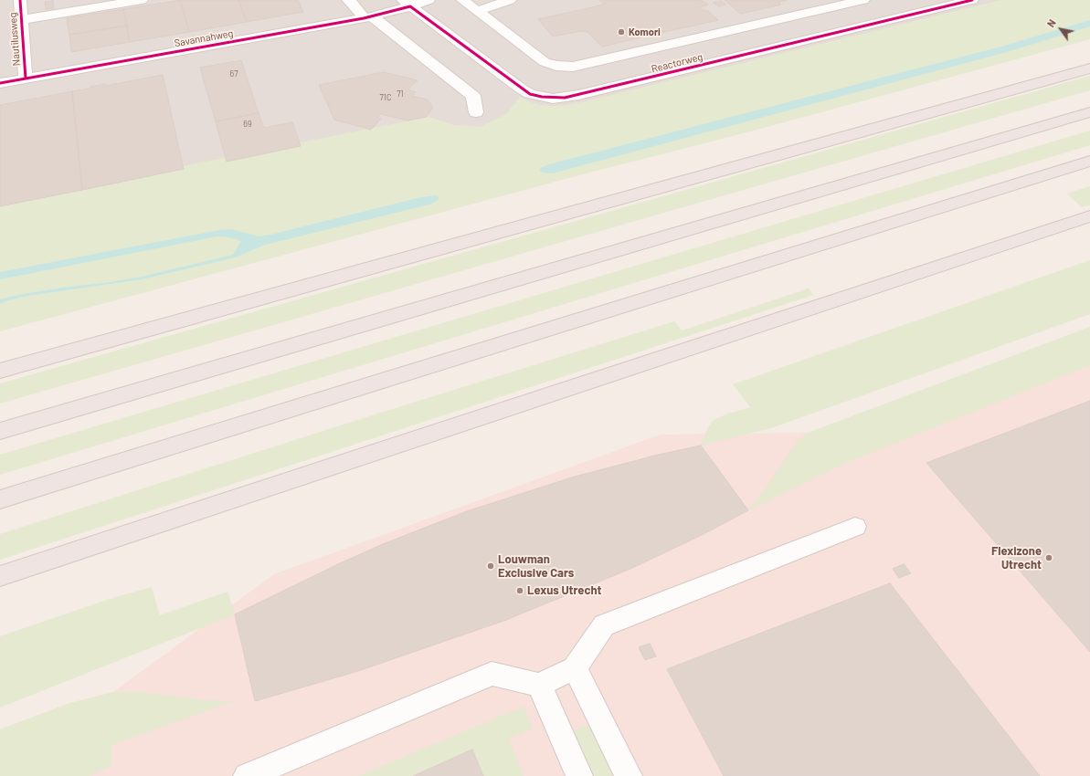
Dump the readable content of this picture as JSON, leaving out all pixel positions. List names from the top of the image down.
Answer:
{
  "streets": {
    "street": ["Savannahweg", "Nautilusweg", "Reactorweg"]
  },
  "crossings": [
    ["Savannahweg", "Nautilusweg"],
    ["Savannahweg", "Reactorweg"]
  ],
  "places": [
    "Komori",
    "Flexizone Utrecht",
    "Louwman Exclusive Cars",
    "Lexus Utrecht"
  ],
  "house_numbers": [
    "67",
    "71",
    "71C",
    "69"
  ],
  "north": "top left"
}
